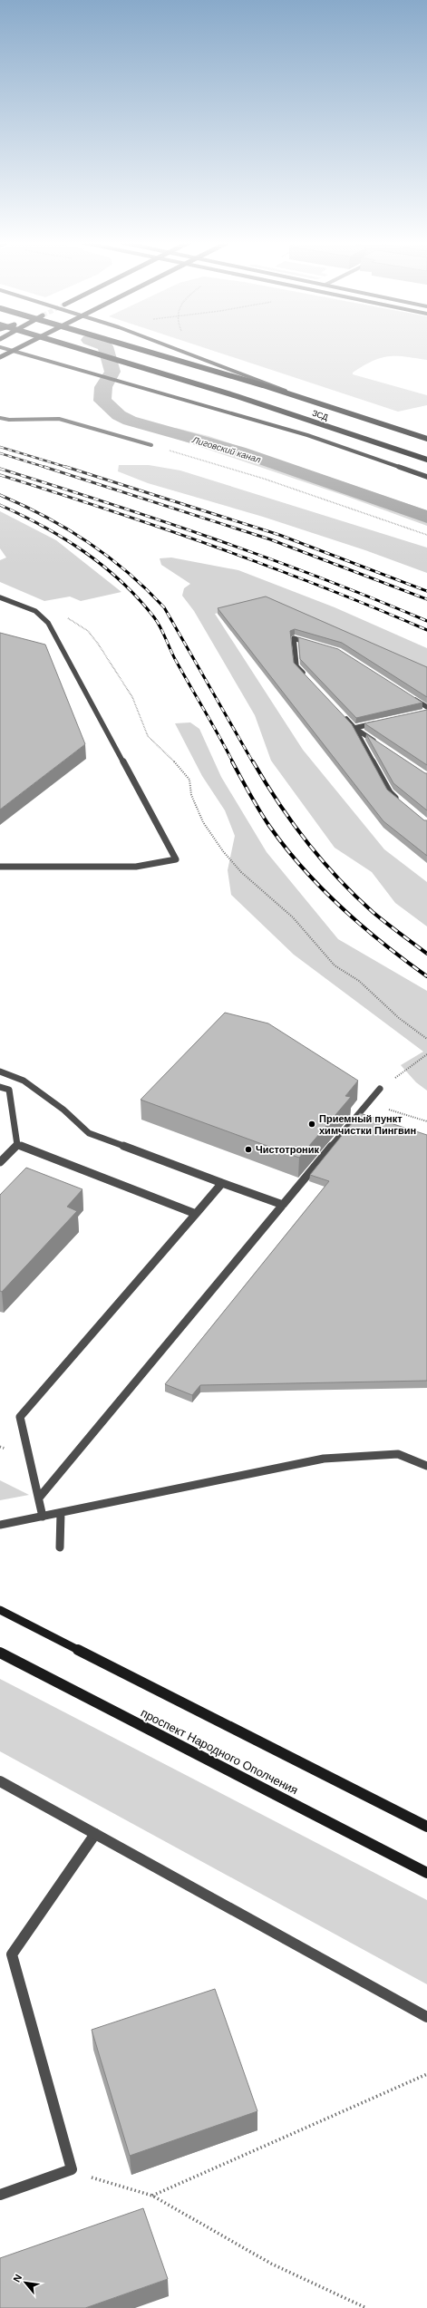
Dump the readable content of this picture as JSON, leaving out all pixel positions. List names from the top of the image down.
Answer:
{
  "streets": {
    "highway": ["ЗСД"],
    "main road": ["проспект Народного Ополчения"]
  },
  "water": ["Лиговский канал"],
  "places": ["Приемный пункт химчистки Пингвин", "Чистотроник"],
  "north": "top left"
}
